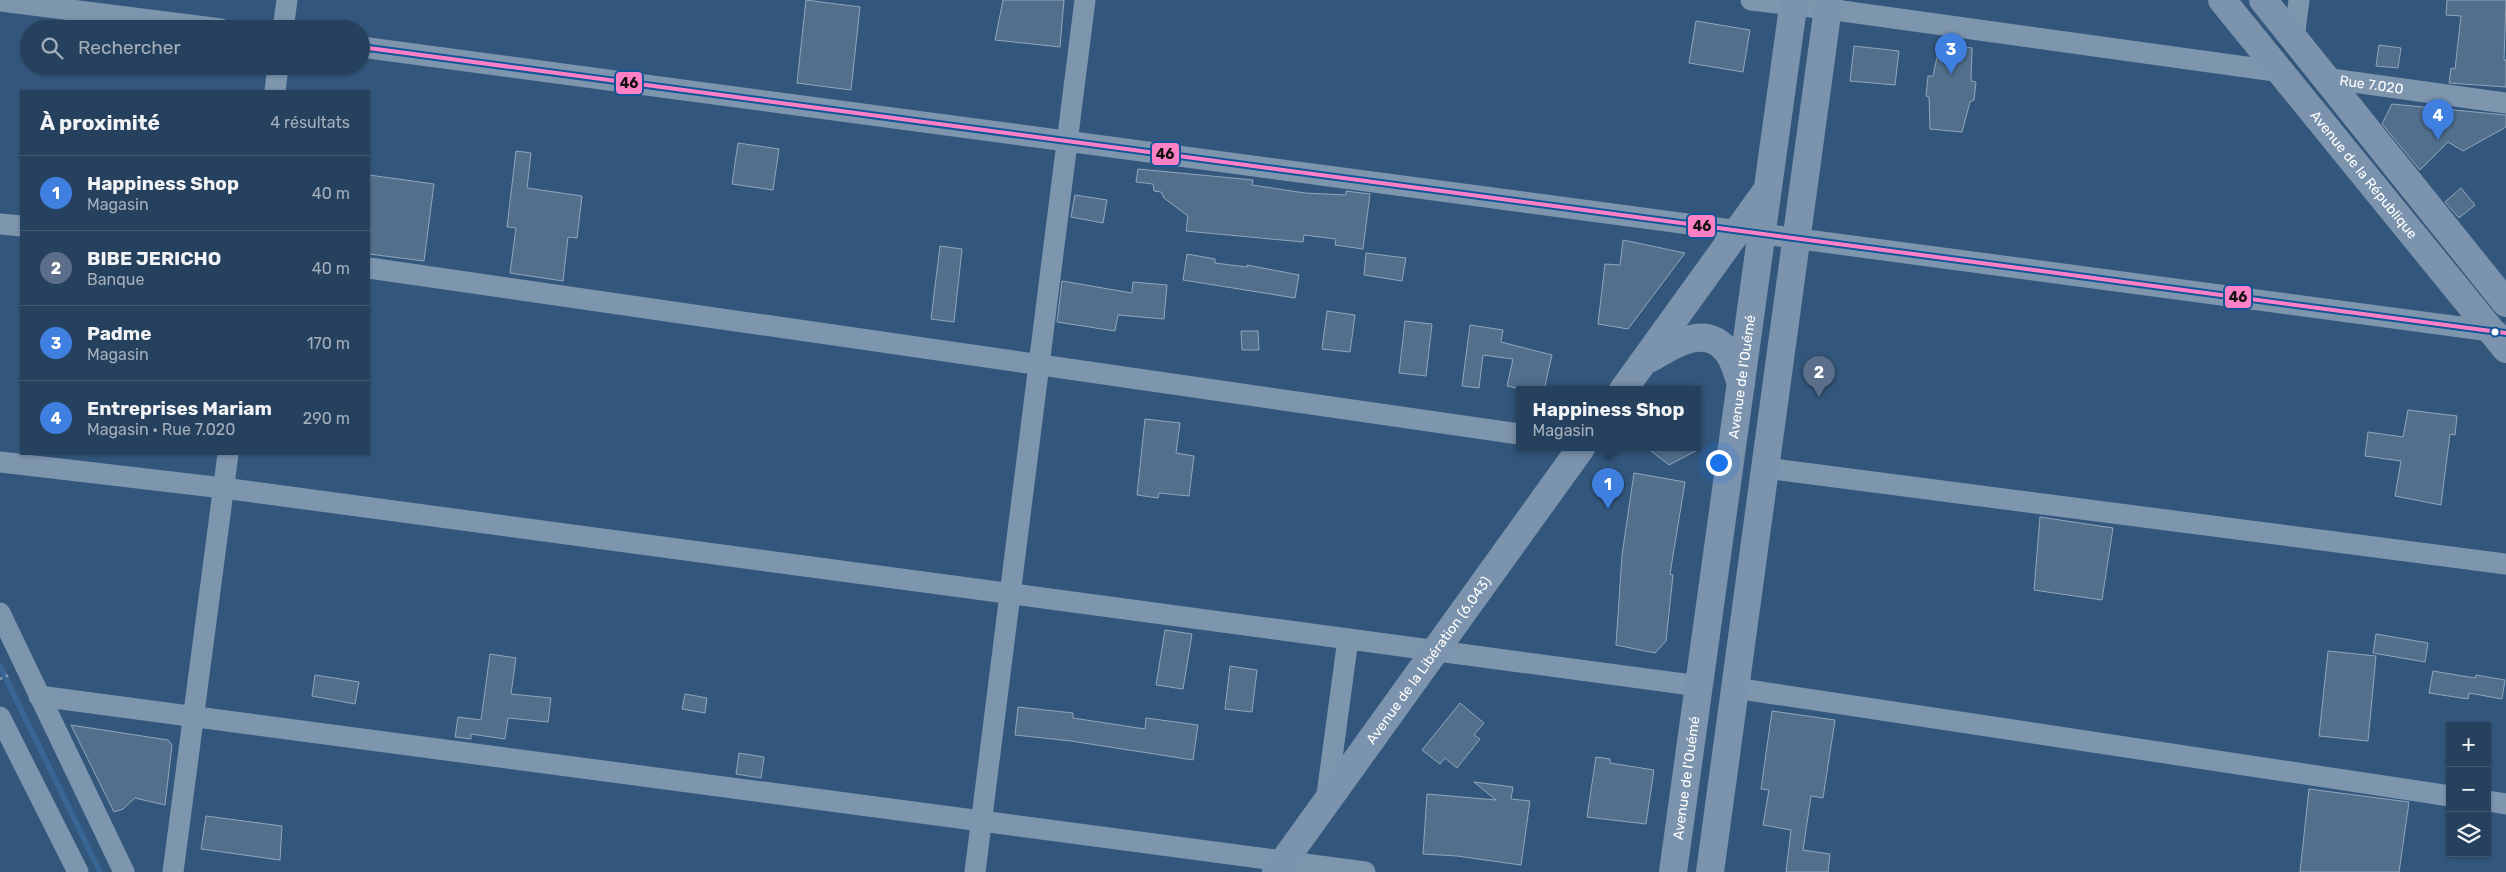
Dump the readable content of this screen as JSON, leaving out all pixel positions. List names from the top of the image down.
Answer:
{
  "streets": {
    "main road": ["Avenue de la République", "Avenue de l'Ouémé", "Avenue de la Libération (6.043)"],
    "street": ["Rue 7.020"]
  },
  "crossings": [
    ["Rue 7.020", "Avenue de la République"]
  ],
  "lines": ["transit line 46"],
  "page": {
    "search": "Rechercher",
    "pins": [
      "3",
      "4",
      "2",
      "1"
    ],
    "heading": ["À proximité", "4 résultats"],
    "list": [
      {
        "mark": "1",
        "name": "Happiness Shop",
        "note": "Magasin",
        "value": "40 m"
      },
      {
        "mark": "2",
        "name": "BIBE JERICHO",
        "note": "Banque",
        "value": "40 m"
      },
      {
        "mark": "3",
        "name": "Padme",
        "note": "Magasin",
        "value": "170 m"
      },
      {
        "mark": "4",
        "name": "Entreprises Mariam",
        "note": "Magasin · Rue 7.020",
        "value": "290 m"
      }
    ],
    "popup": ["Happiness Shop", "Magasin"],
    "map_buttons": ["+", "−"]
  }
}
